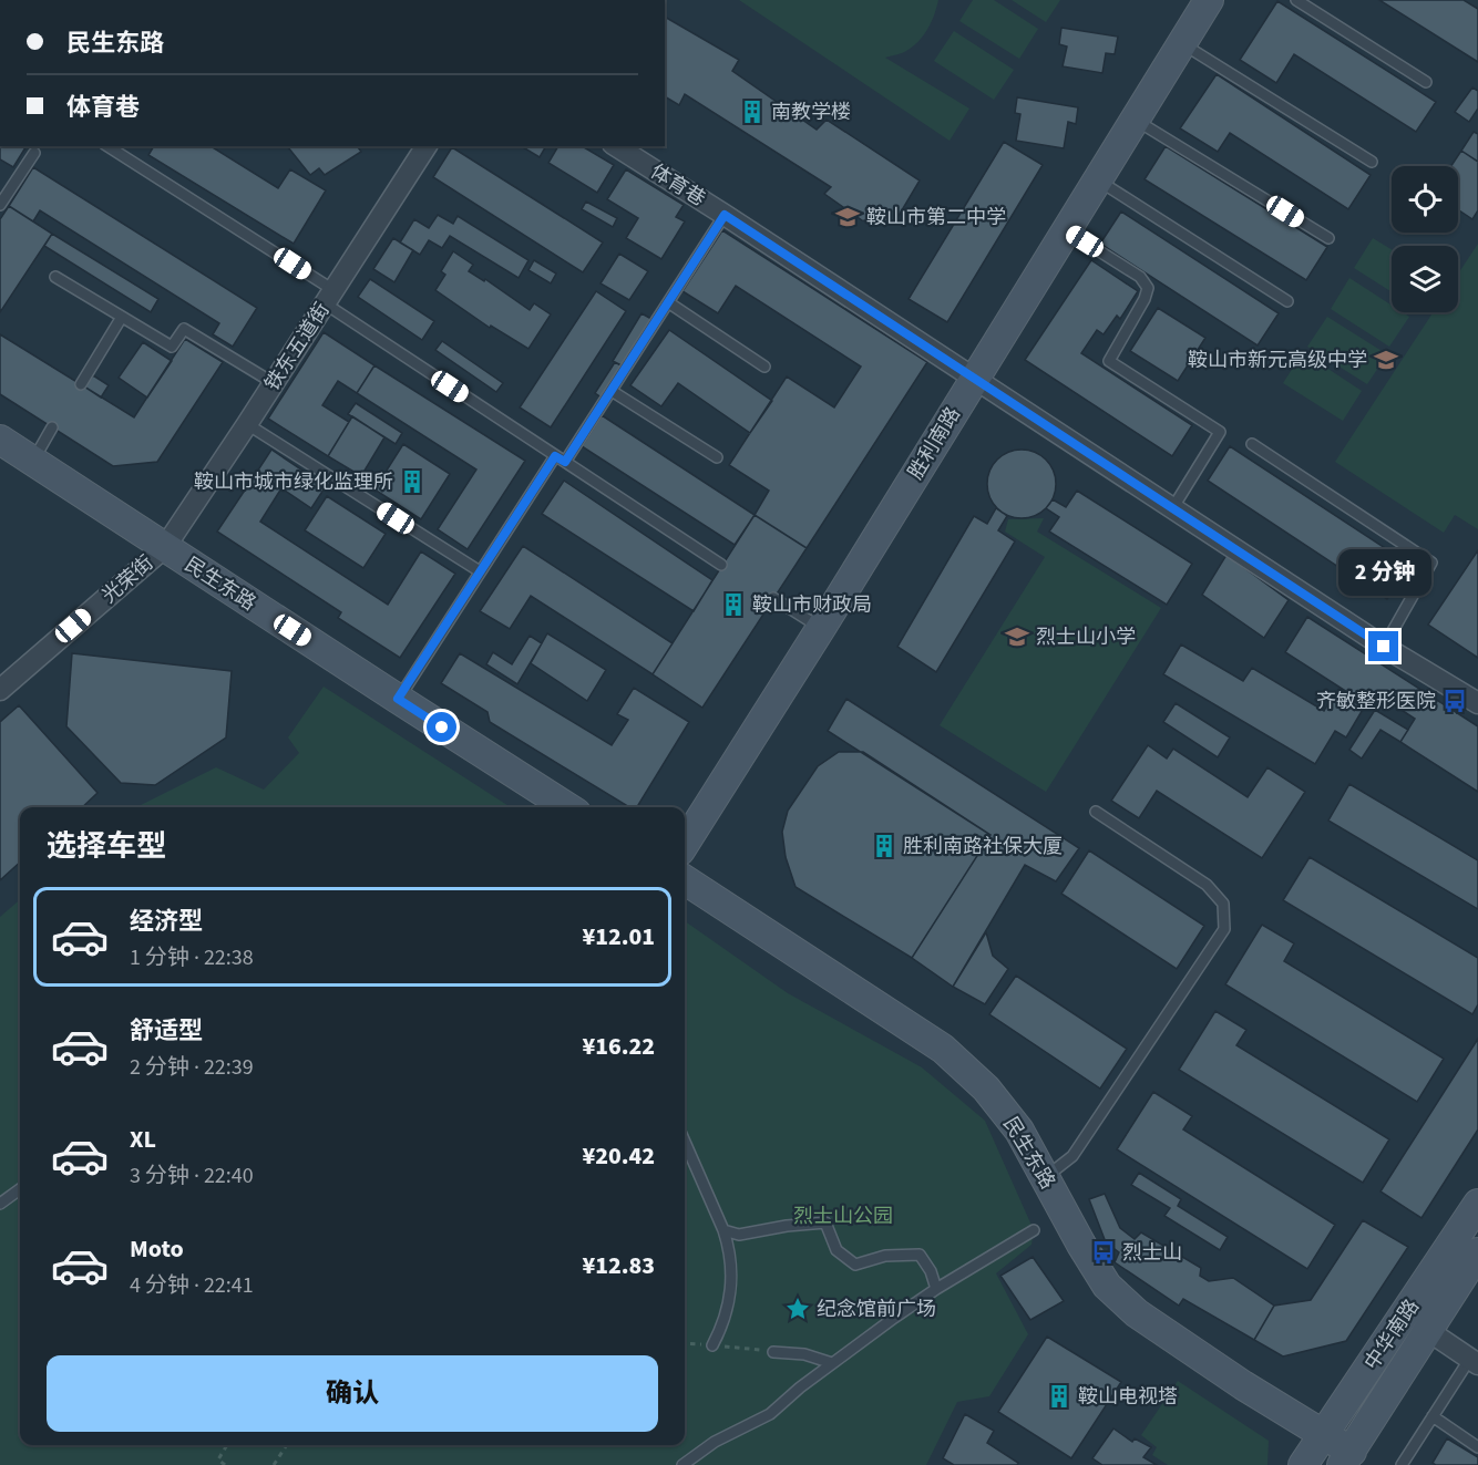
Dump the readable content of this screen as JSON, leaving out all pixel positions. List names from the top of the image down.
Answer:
{
  "streets": {
    "main road": ["胜利南路", "民生东路", "中华南路"],
    "street": ["体育巷", "铁东五道街", "光荣街"]
  },
  "crossings": [
    ["体育巷", "胜利南路"],
    ["铁东五道街", "光荣街"],
    ["铁东五道街", "民生东路"],
    ["光荣街", "民生东路"],
    ["民生东路", "中华南路"]
  ],
  "parks": ["烈士山公园"],
  "places": {
    "building": [
      "南教学楼",
      "鞍山市城市绿化监理所",
      "鞍山市财政局",
      "胜利南路社保大厦",
      "鞍山电视塔"
    ],
    "school or university": ["鞍山市第二中学", "鞍山市新元高级中学", "烈士山小学"],
    "bus stop": ["齐敏整形医院", "烈士山"],
    "place": ["纪念馆前广场"]
  },
  "page": {
    "banner": ["民生东路", "体育巷"],
    "bubble": "2 分钟",
    "heading": "选择车型",
    "list": [
      {
        "name": "经济型",
        "note": "1 分钟 · 22:38",
        "value": "¥12.01"
      },
      {
        "name": "舒适型",
        "note": "2 分钟 · 22:39",
        "value": "¥16.22"
      },
      {
        "name": "XL",
        "note": "3 分钟 · 22:40",
        "value": "¥20.42"
      },
      {
        "name": "Moto",
        "note": "4 分钟 · 22:41",
        "value": "¥12.83"
      }
    ],
    "buttons": "确认"
  }
}
